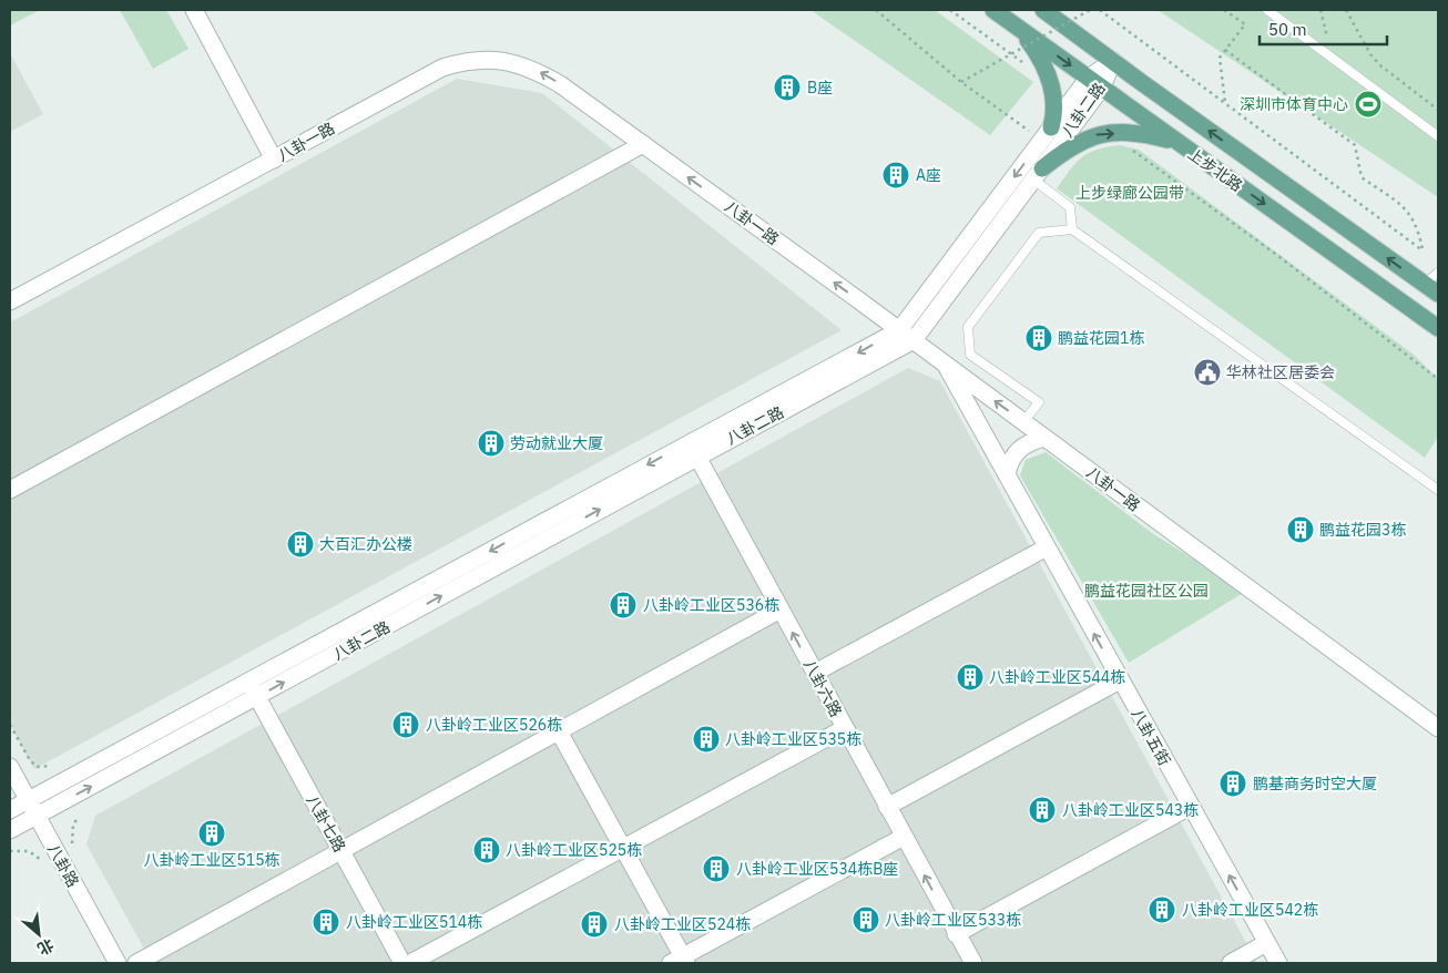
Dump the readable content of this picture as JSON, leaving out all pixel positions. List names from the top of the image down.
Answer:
{
  "streets": {
    "main road": ["上步北路"],
    "street": [
      "八卦二路",
      "八卦一路",
      "八卦六路",
      "八卦五街",
      "八卦七路",
      "八卦路"
    ]
  },
  "crossings": [
    ["八卦二路", "八卦一路"],
    ["八卦二路", "上步北路"],
    ["八卦二路", "八卦六路"],
    ["八卦二路", "八卦七路"],
    ["八卦二路", "八卦路"],
    ["八卦一路", "八卦五街"]
  ],
  "one_way": ["八卦一路", "八卦五街"],
  "parks": ["上步绿廊公园带", "鹏益花园社区公园"],
  "places": {
    "building": [
      "B座",
      "A座",
      "鹏益花园1栋",
      "劳动就业大厦",
      "鹏益花园3栋",
      "大百汇办公楼",
      "八卦岭工业区536栋",
      "八卦岭工业区544栋",
      "八卦岭工业区526栋",
      "八卦岭工业区535栋",
      "鹏基商务时空大厦",
      "八卦岭工业区543栋",
      "八卦岭工业区515栋",
      "八卦岭工业区525栋",
      "八卦岭工业区534栋B座",
      "八卦岭工业区542栋",
      "八卦岭工业区533栋",
      "八卦岭工业区514栋",
      "八卦岭工业区524栋"
    ],
    "sports": ["深圳市体育中心"],
    "public building": ["华林社区居委会"]
  },
  "scale_bar": "50 m",
  "north": "bottom right"
}
